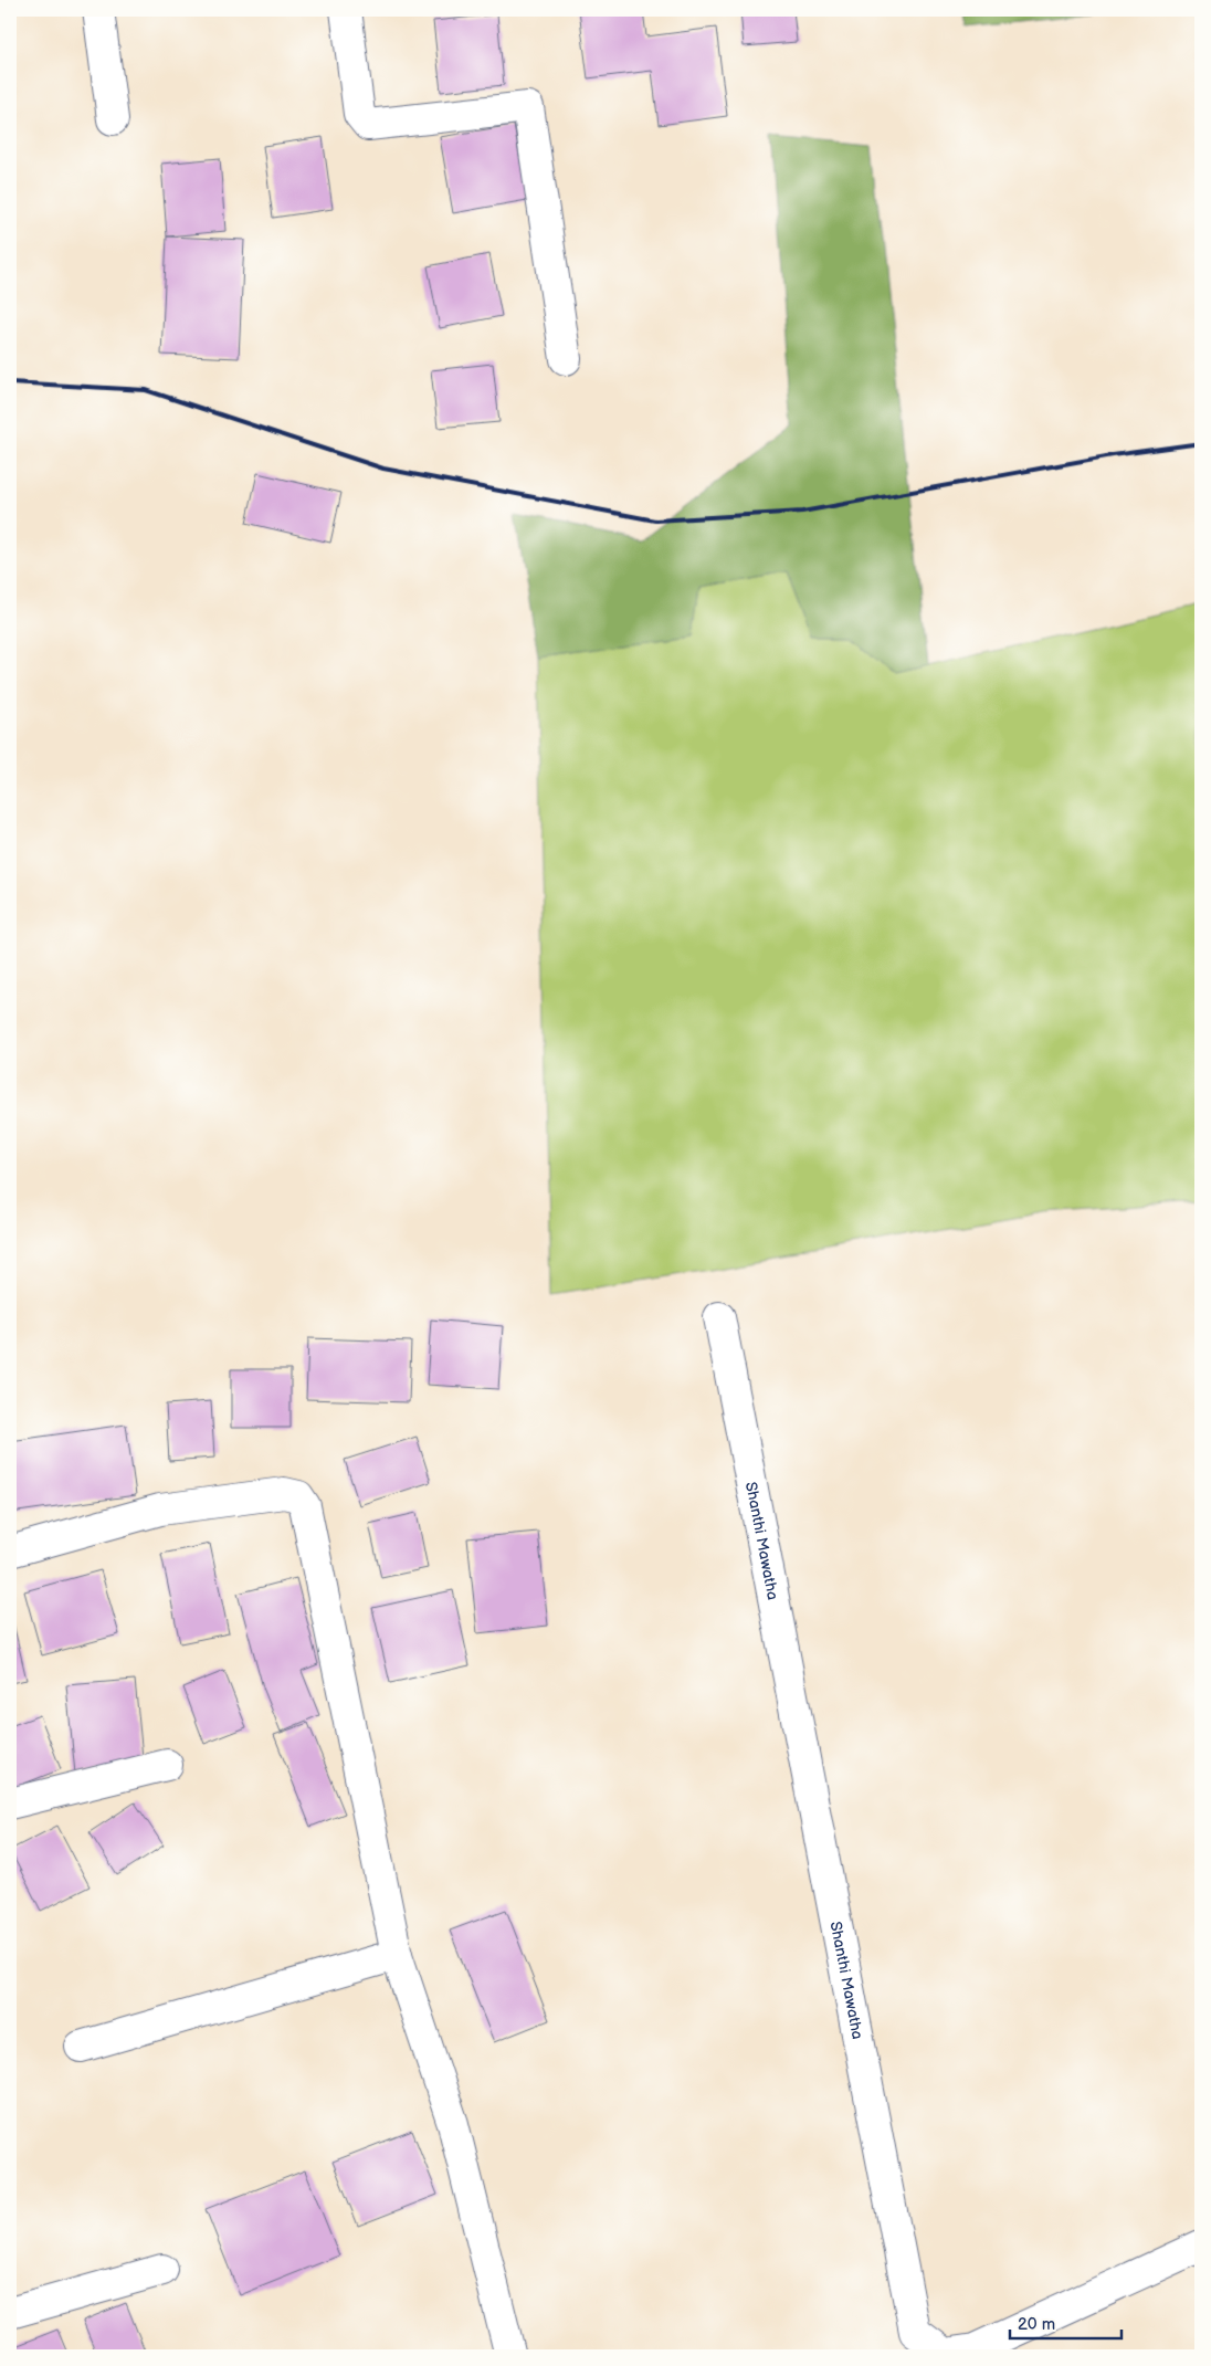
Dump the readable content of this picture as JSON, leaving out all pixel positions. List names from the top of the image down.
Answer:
{
  "streets": {
    "street": ["Shanthi Mawatha"]
  },
  "scale_bar": "20 m"
}
